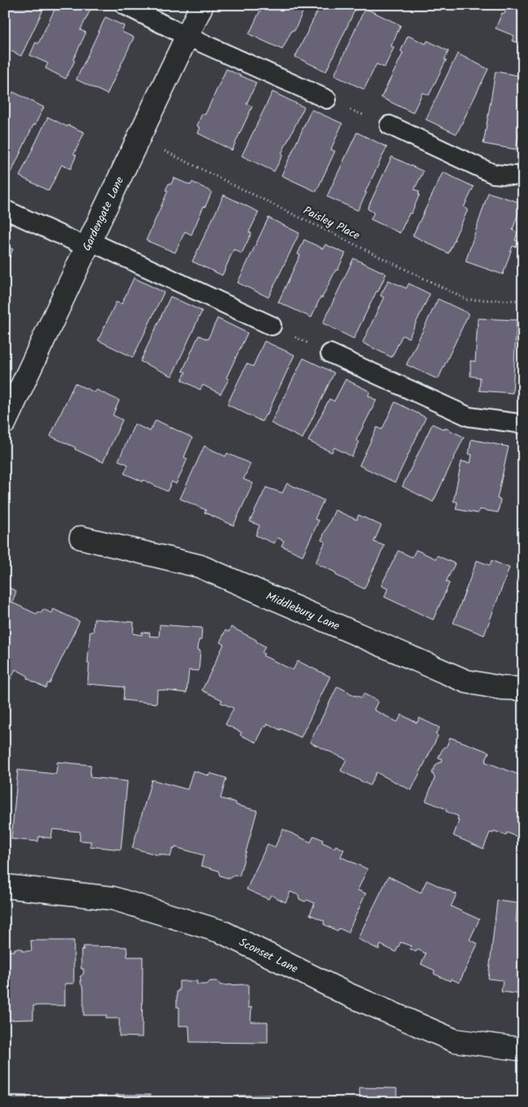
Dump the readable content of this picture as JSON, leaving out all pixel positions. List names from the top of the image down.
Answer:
{
  "streets": {
    "street": ["Gardengate Lane", "Middlebury Lane", "Sconset Lane"],
    "path": ["Paisley Place"]
  },
  "crossings": [
    ["Gardengate Lane", "Paisley Place"]
  ]
}
